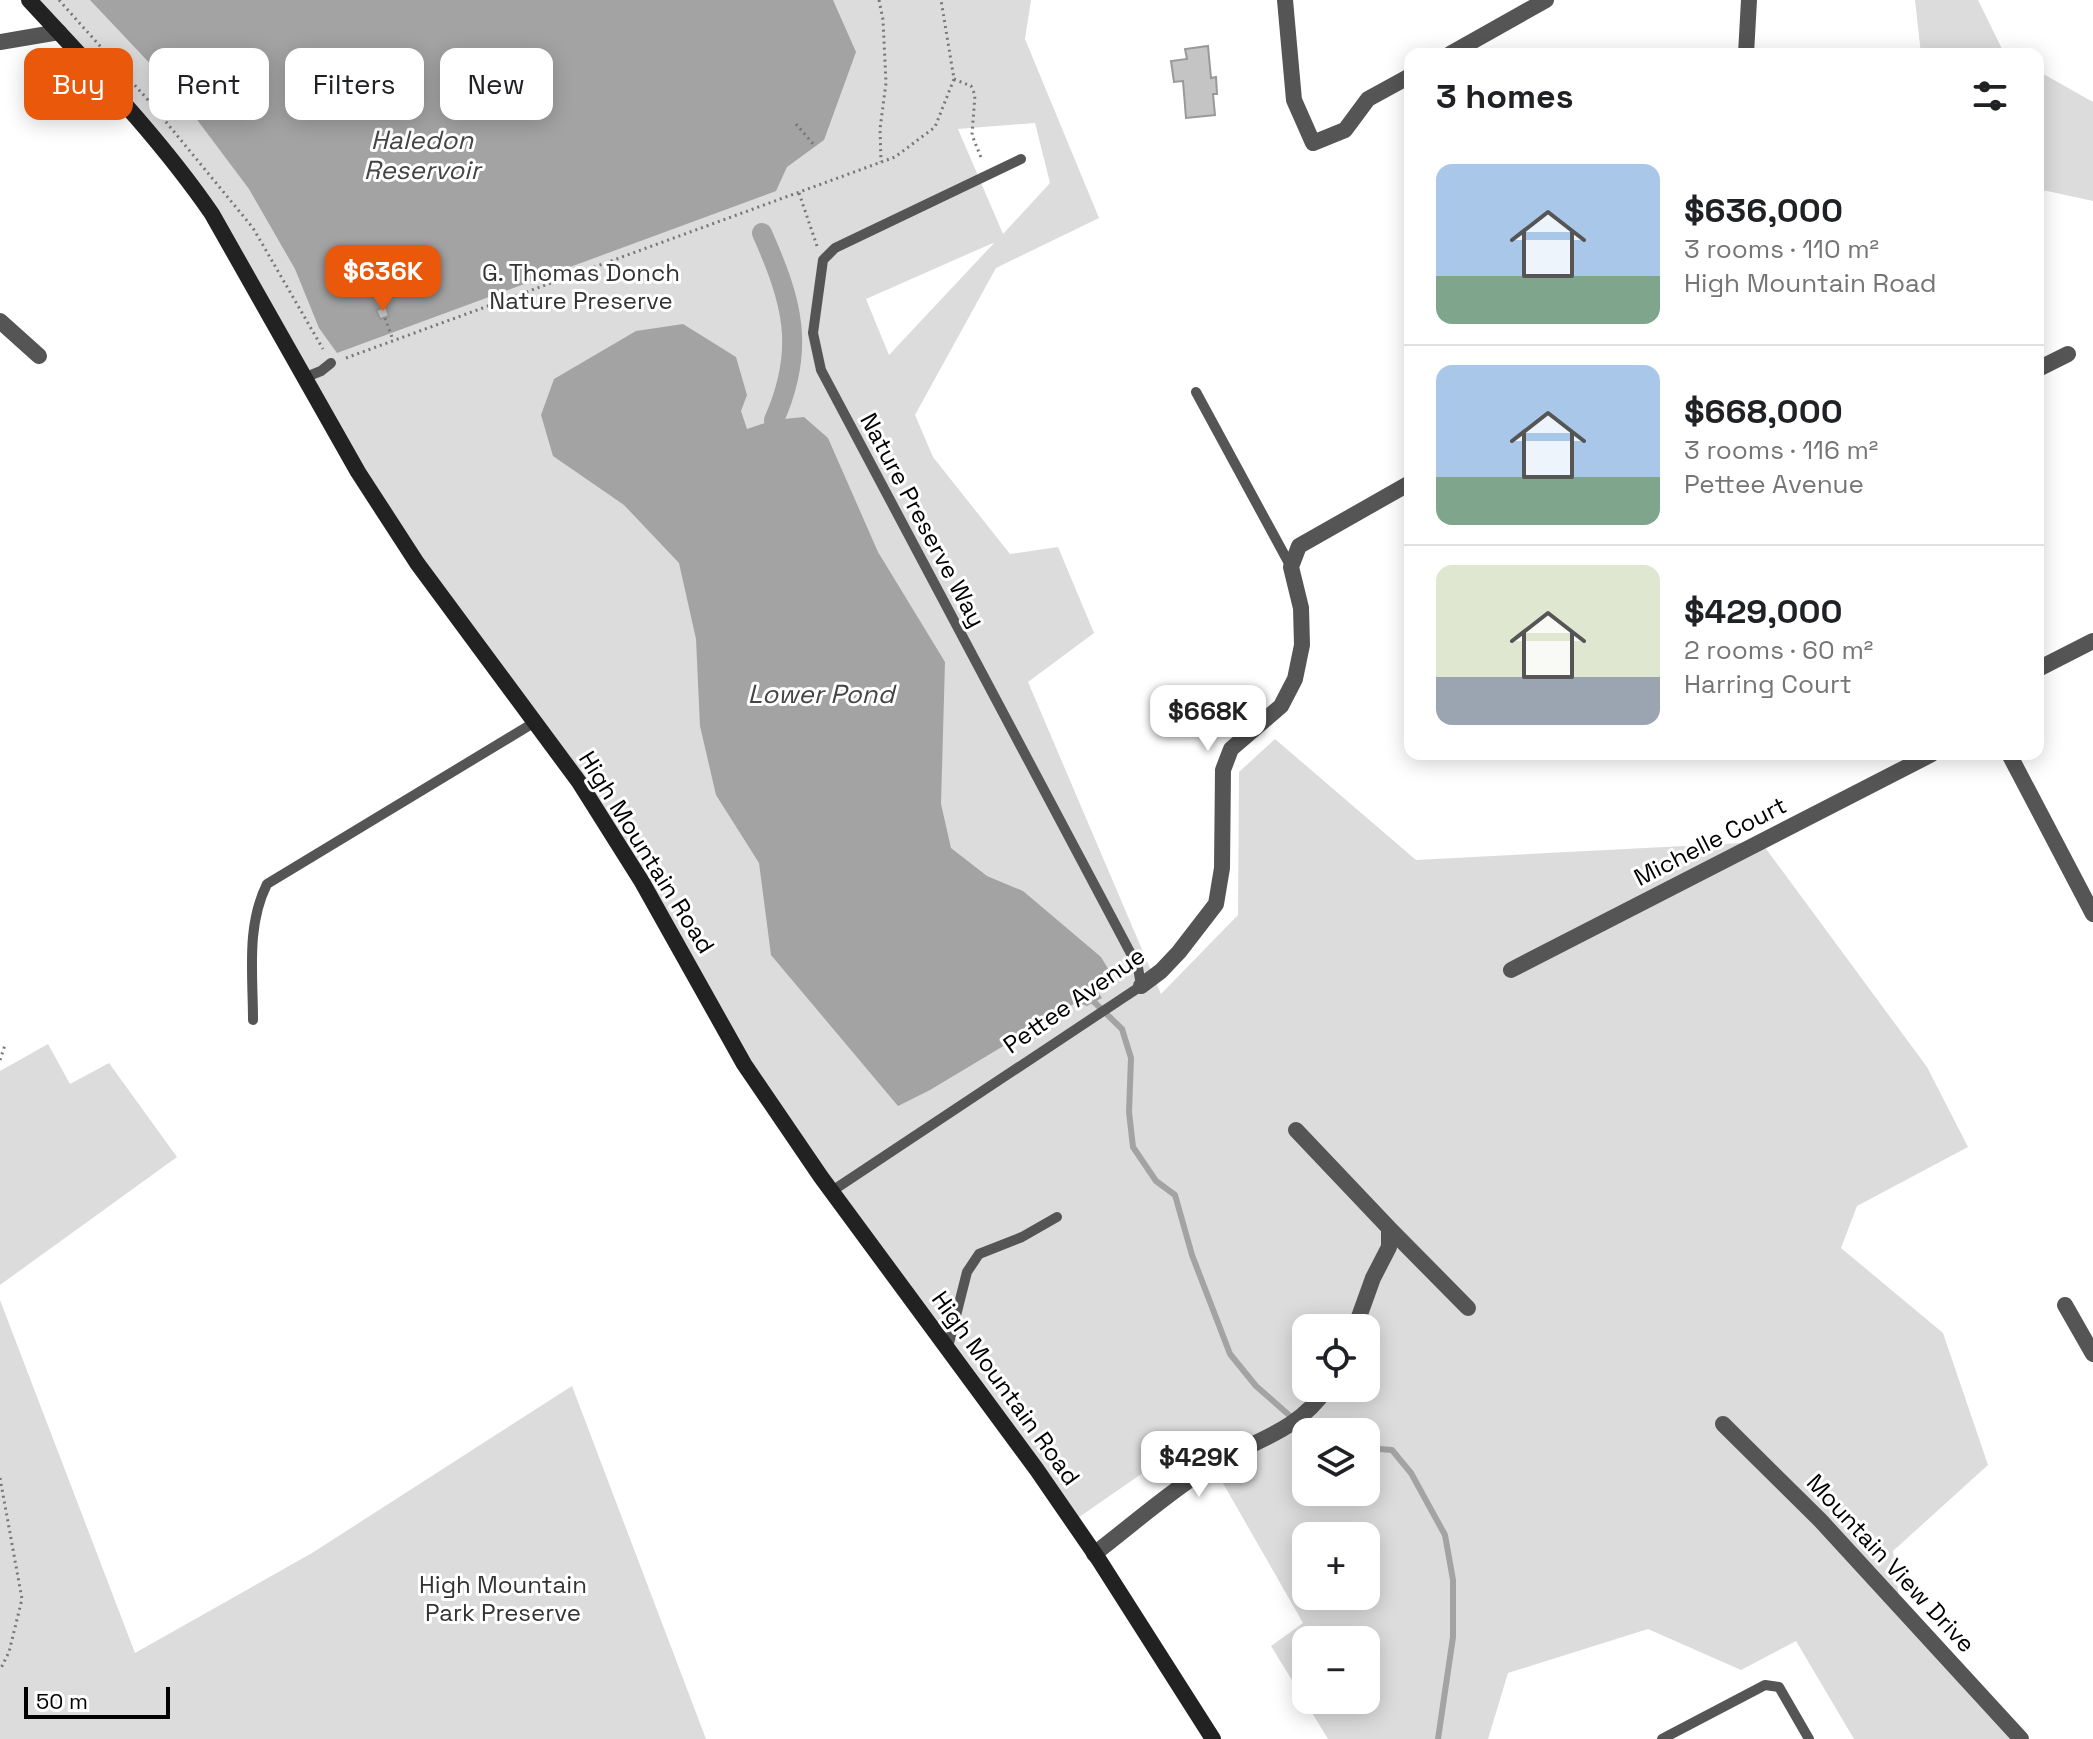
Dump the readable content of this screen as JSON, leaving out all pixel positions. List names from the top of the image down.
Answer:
{
  "streets": {
    "main road": ["High Mountain Road"],
    "street": ["Michelle Court", "Pettee Avenue", "Mountain View Drive"],
    "lane": ["Nature Preserve Way"]
  },
  "crossings": [
    ["Nature Preserve Way", "Pettee Avenue"],
    ["High Mountain Road", "Pettee Avenue"]
  ],
  "water": ["Haledon Reservoir", "Lower Pond"],
  "parks": ["G. Thomas Donch Nature Preserve", "High Mountain Park Preserve"],
  "scale_bar": "50 m",
  "page": {
    "chip": [
      "Buy",
      "Rent",
      "Filters",
      "New"
    ],
    "heading": "3 homes",
    "list": [
      {
        "name": "$636,000",
        "note": "3 rooms · 110 m² · High Mountain Road"
      },
      {
        "name": "$668,000",
        "note": "3 rooms · 116 m² · Pettee Avenue"
      },
      {
        "name": "$429,000",
        "note": "2 rooms · 60 m² · Harring Court"
      }
    ],
    "price": ["$636K", "$668K", "$429K"],
    "map_buttons": ["+", "−"],
    "scale": "50 m"
  }
}
